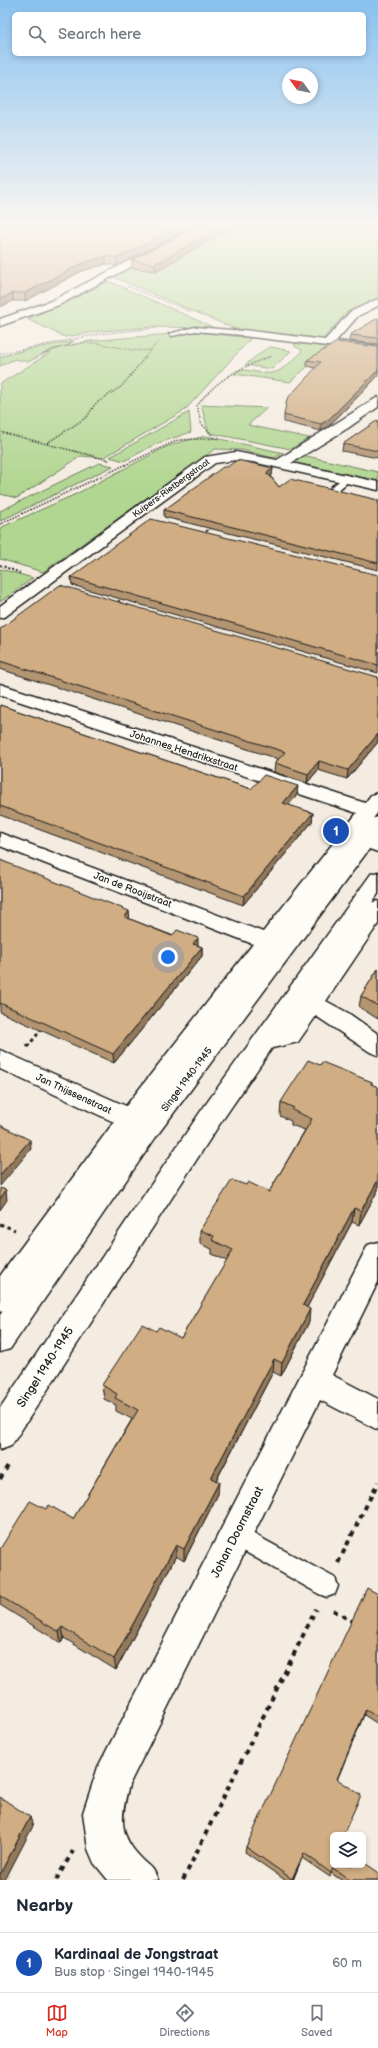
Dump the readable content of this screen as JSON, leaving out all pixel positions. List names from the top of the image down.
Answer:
{
  "streets": {
    "street": [
      "Kuipers-Rietbergstraat",
      "Johannes Hendrikxstraat",
      "Jan de Rooijstraat",
      "Singel 1940-1945",
      "Jan Thijssenstraat",
      "Johan Doornstraat"
    ]
  },
  "crossings": [
    ["Johannes Hendrikxstraat", "Singel 1940-1945"],
    ["Jan de Rooijstraat", "Singel 1940-1945"],
    ["Singel 1940-1945", "Jan Thijssenstraat"]
  ],
  "north": "top left",
  "page": {
    "search": "Search here",
    "pins": "1",
    "heading": "Nearby",
    "list": [
      {
        "mark": "1",
        "name": "Kardinaal de Jongstraat",
        "note": "Bus stop · Singel 1940-1945",
        "value": "60 m"
      }
    ],
    "nav": ["Map", "Directions", "Saved"]
  }
}
